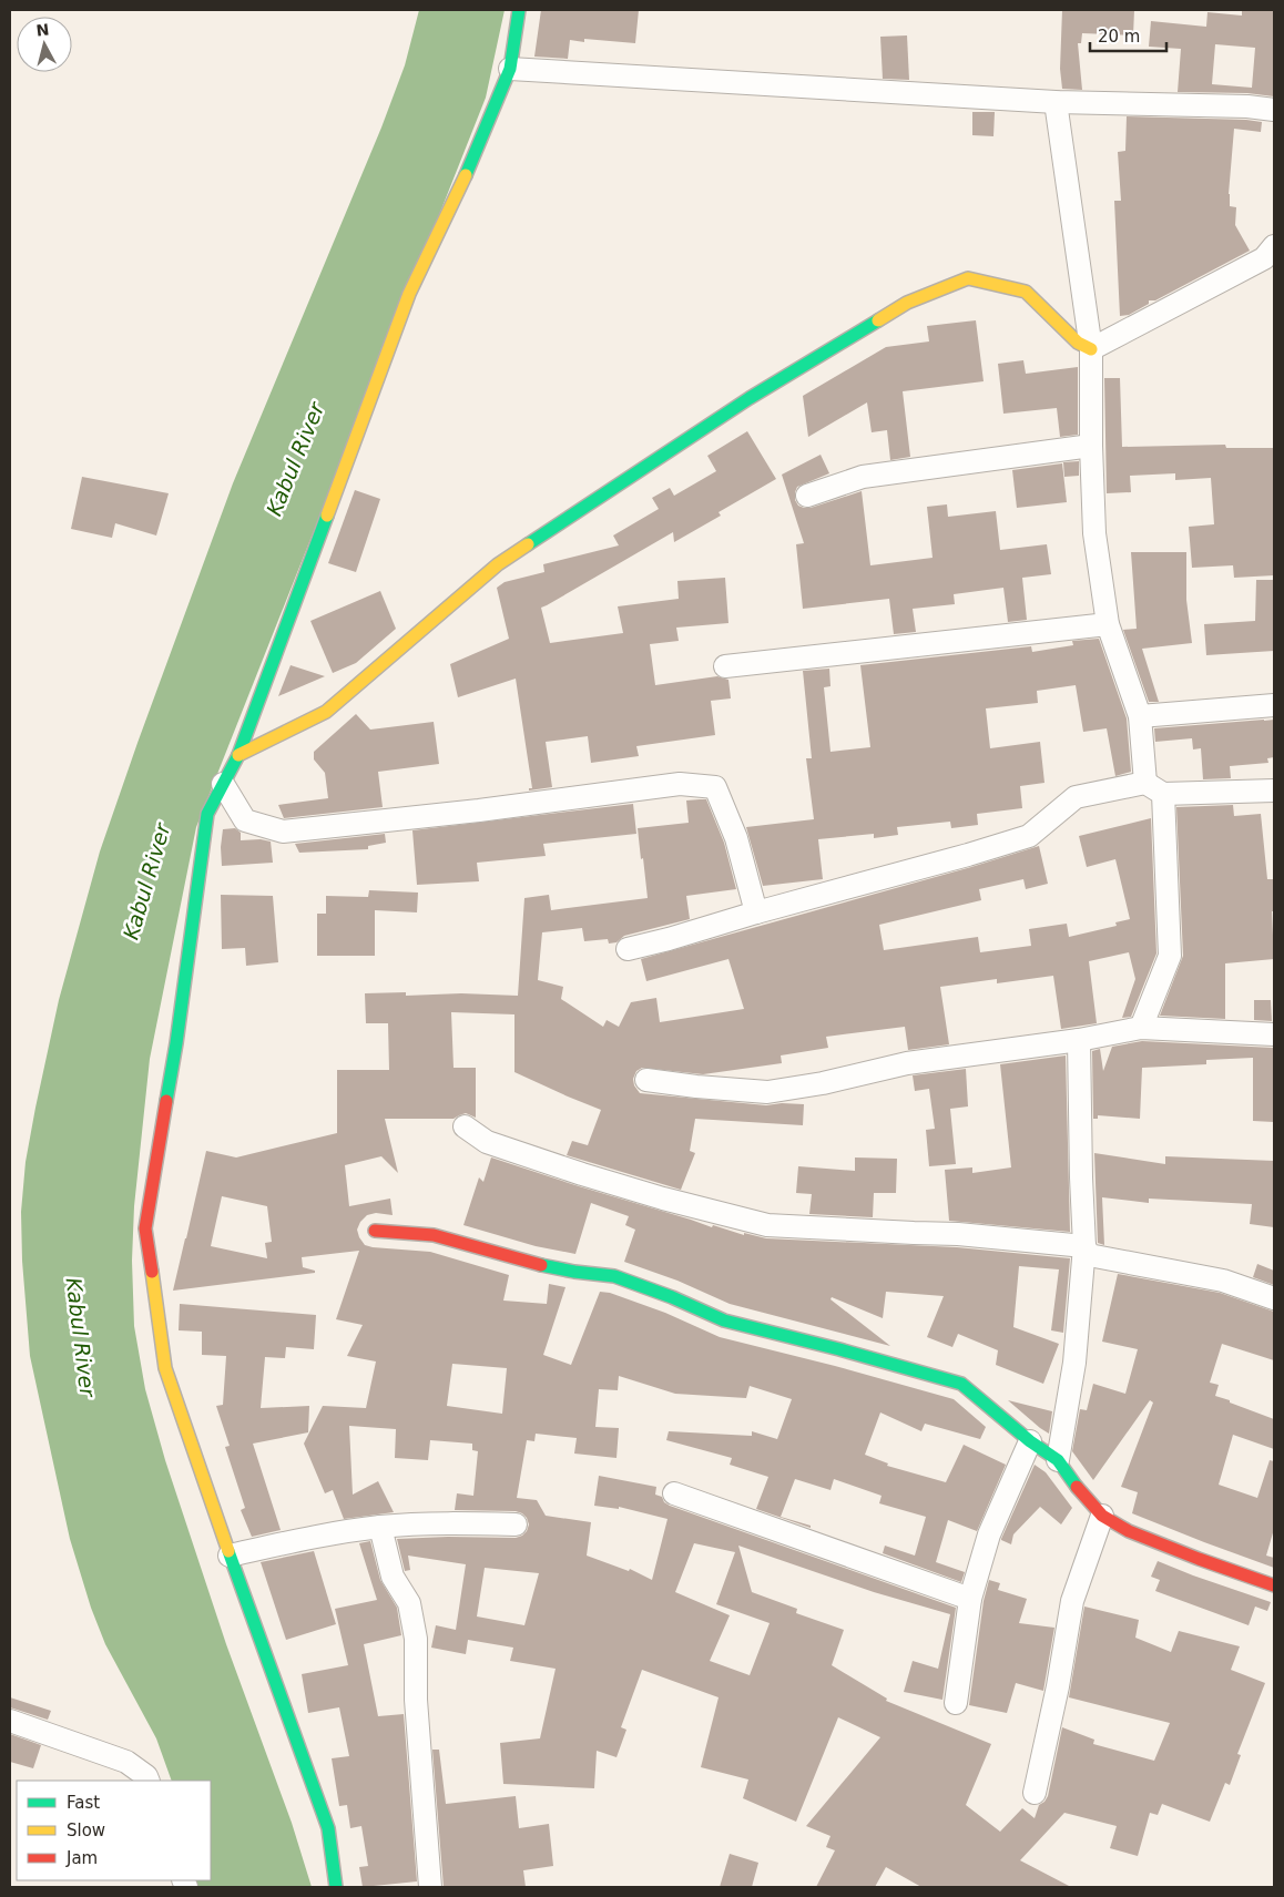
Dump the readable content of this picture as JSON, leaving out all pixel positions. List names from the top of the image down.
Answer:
{
  "water": ["Kabul River"],
  "legend": ["Fast", "Slow", "Jam"],
  "scale_bar": "20 m",
  "north": "top"
}
